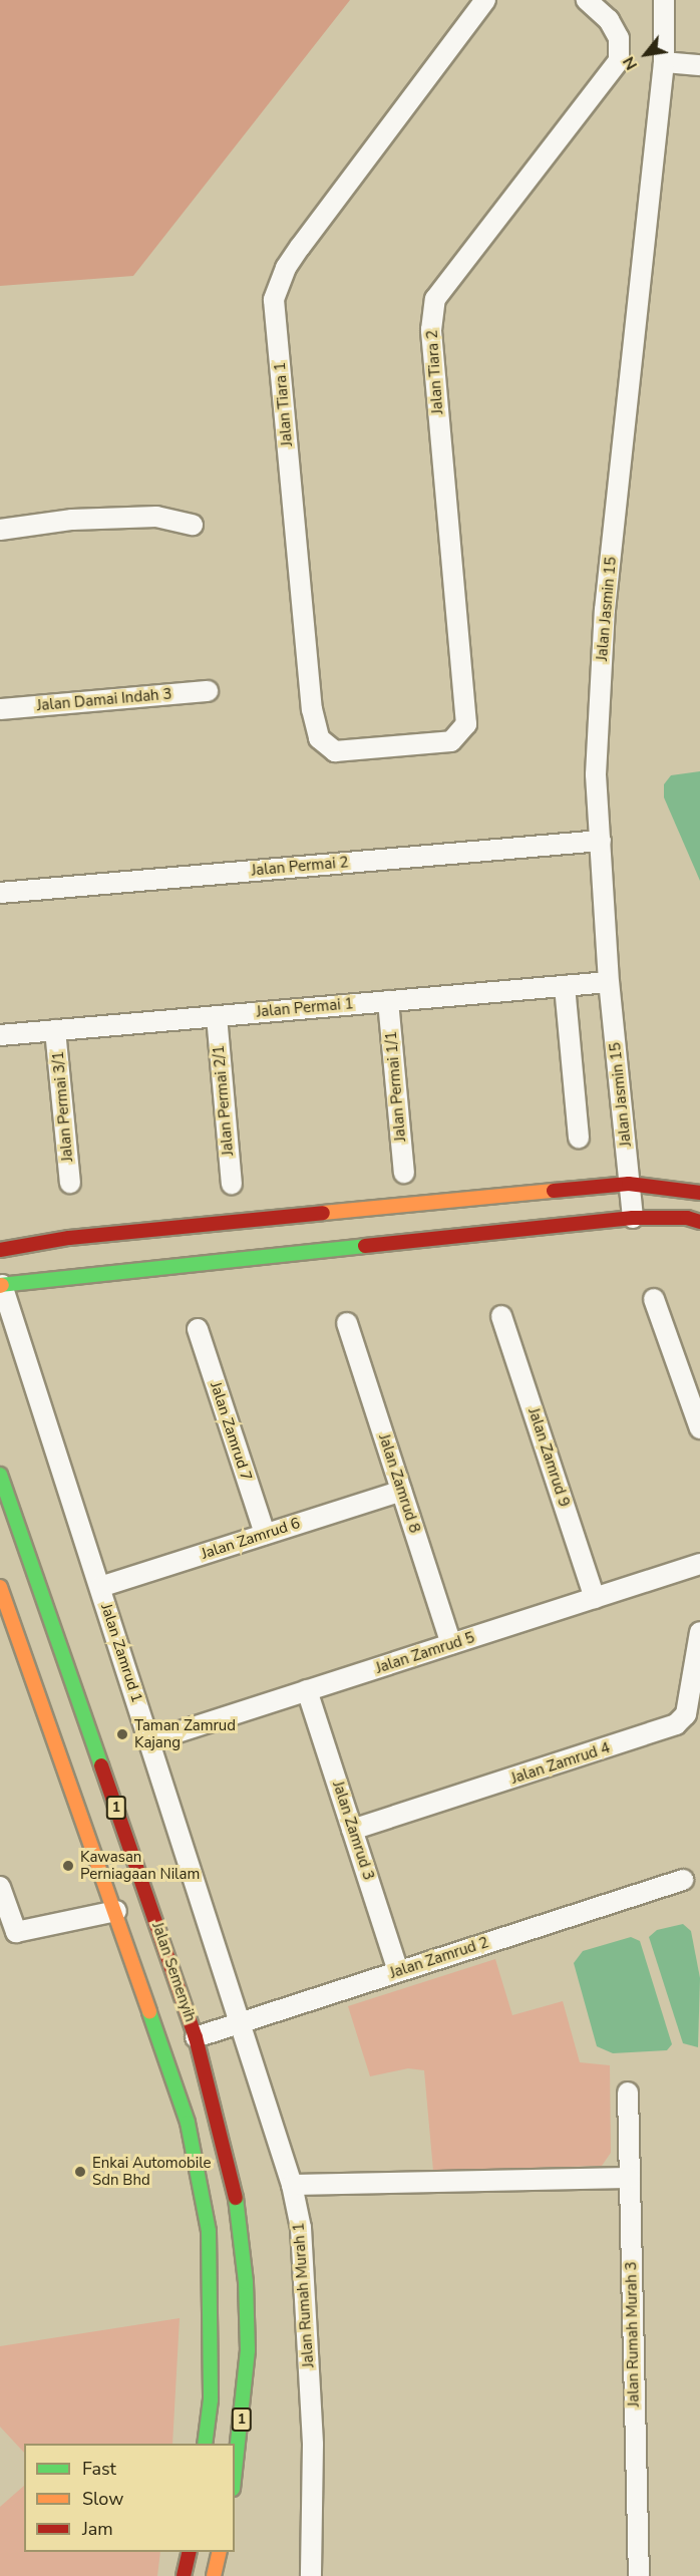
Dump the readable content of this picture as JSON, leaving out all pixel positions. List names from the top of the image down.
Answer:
{
  "streets": {
    "main road": ["1", "Jalan Semenyih"],
    "street": [
      "Jalan Tiara 2",
      "Jalan Tiara 1",
      "Jalan Jasmin 15",
      "Jalan Damai Indah 3",
      "Jalan Permai 2",
      "Jalan Permai 1",
      "Jalan Permai 1/1",
      "Jalan Permai 2/1",
      "Jalan Permai 3/1",
      "Jalan Zamrud 7",
      "Jalan Zamrud 9",
      "Jalan Zamrud 8",
      "Jalan Zamrud 6",
      "Jalan Zamrud 1",
      "Jalan Zamrud 5",
      "Jalan Zamrud 4",
      "Jalan Zamrud 3",
      "Jalan Zamrud 2",
      "Jalan Rumah Murah 1",
      "Jalan Rumah Murah 3"
    ]
  },
  "crossings": [
    ["Jalan Tiara 2", "Jalan Tiara 1"],
    ["Jalan Jasmin 15", "Jalan Permai 2"],
    ["Jalan Jasmin 15", "Jalan Permai 1"],
    ["Jalan Permai 1", "Jalan Permai 1/1"],
    ["Jalan Permai 1", "Jalan Permai 2/1"],
    ["Jalan Permai 1", "Jalan Permai 3/1"],
    ["Jalan Zamrud 7", "Jalan Zamrud 6"],
    ["Jalan Zamrud 9", "Jalan Zamrud 5"],
    ["Jalan Zamrud 8", "Jalan Zamrud 6"],
    ["Jalan Zamrud 8", "Jalan Zamrud 5"],
    ["Jalan Zamrud 6", "Jalan Zamrud 1"],
    ["Jalan Zamrud 1", "Jalan Zamrud 5"],
    ["Jalan Zamrud 1", "Jalan Zamrud 2"],
    ["Jalan Zamrud 1", "Jalan Rumah Murah 1"],
    ["Jalan Zamrud 5", "Jalan Zamrud 3"],
    ["Jalan Zamrud 4", "Jalan Zamrud 3"],
    ["Jalan Zamrud 3", "Jalan Zamrud 2"],
    ["Jalan Zamrud 2", "Jalan Semenyih"],
    ["Jalan Zamrud 2", "Jalan Rumah Murah 1"]
  ],
  "places": ["Taman Zamrud Kajang", "Kawasan Perniagaan Nilam", "Enkai Automobile Sdn Bhd"],
  "legend": ["Fast", "Slow", "Jam"],
  "north": "bottom left"
}
